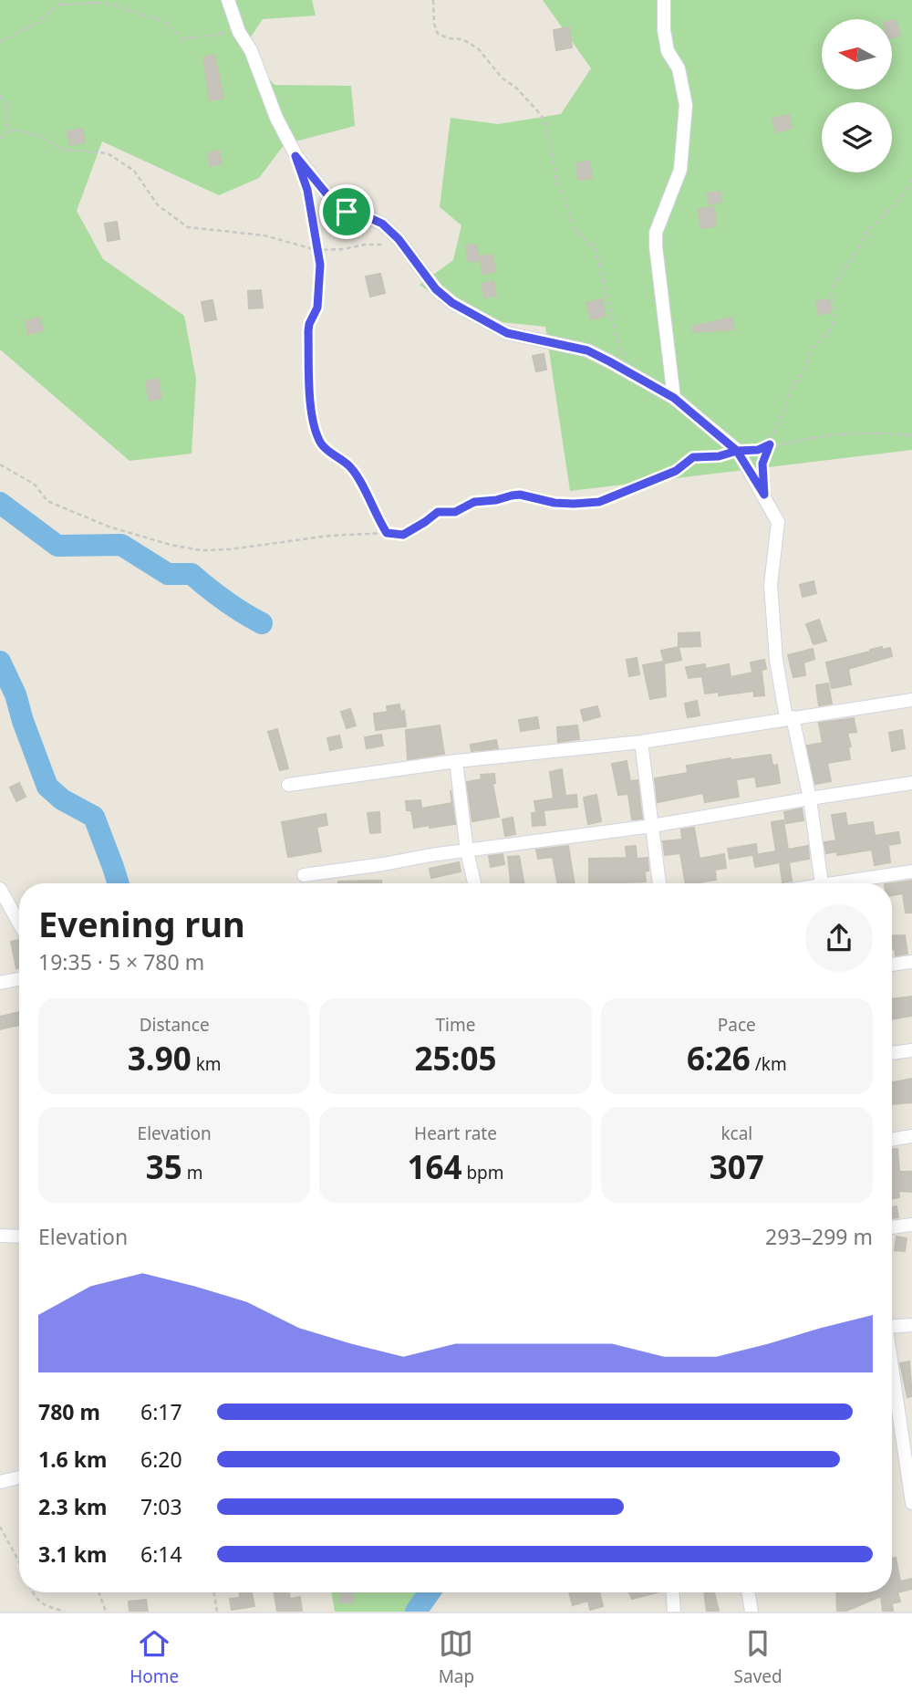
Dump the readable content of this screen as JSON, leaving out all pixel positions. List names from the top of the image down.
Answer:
{
  "north": "left",
  "page": {
    "heading": ["Evening run", "19:35 · 5 × 780 m"],
    "stats": [
      ["Distance", "3.90 km"],
      ["Time", "25:05"],
      ["Pace", "6:26 /km"],
      ["Elevation", "35 m"],
      ["Heart rate", "164 bpm"],
      ["kcal", "307"]
    ],
    "chart": ["Elevation", "293–299 m"],
    "list": [
      {
        "name": "780 m",
        "note": "6:17"
      },
      {
        "name": "1.6 km",
        "note": "6:20"
      },
      {
        "name": "2.3 km",
        "note": "7:03"
      },
      {
        "name": "3.1 km",
        "note": "6:14"
      }
    ],
    "tabs": ["Home", "Map", "Saved"]
  }
}
